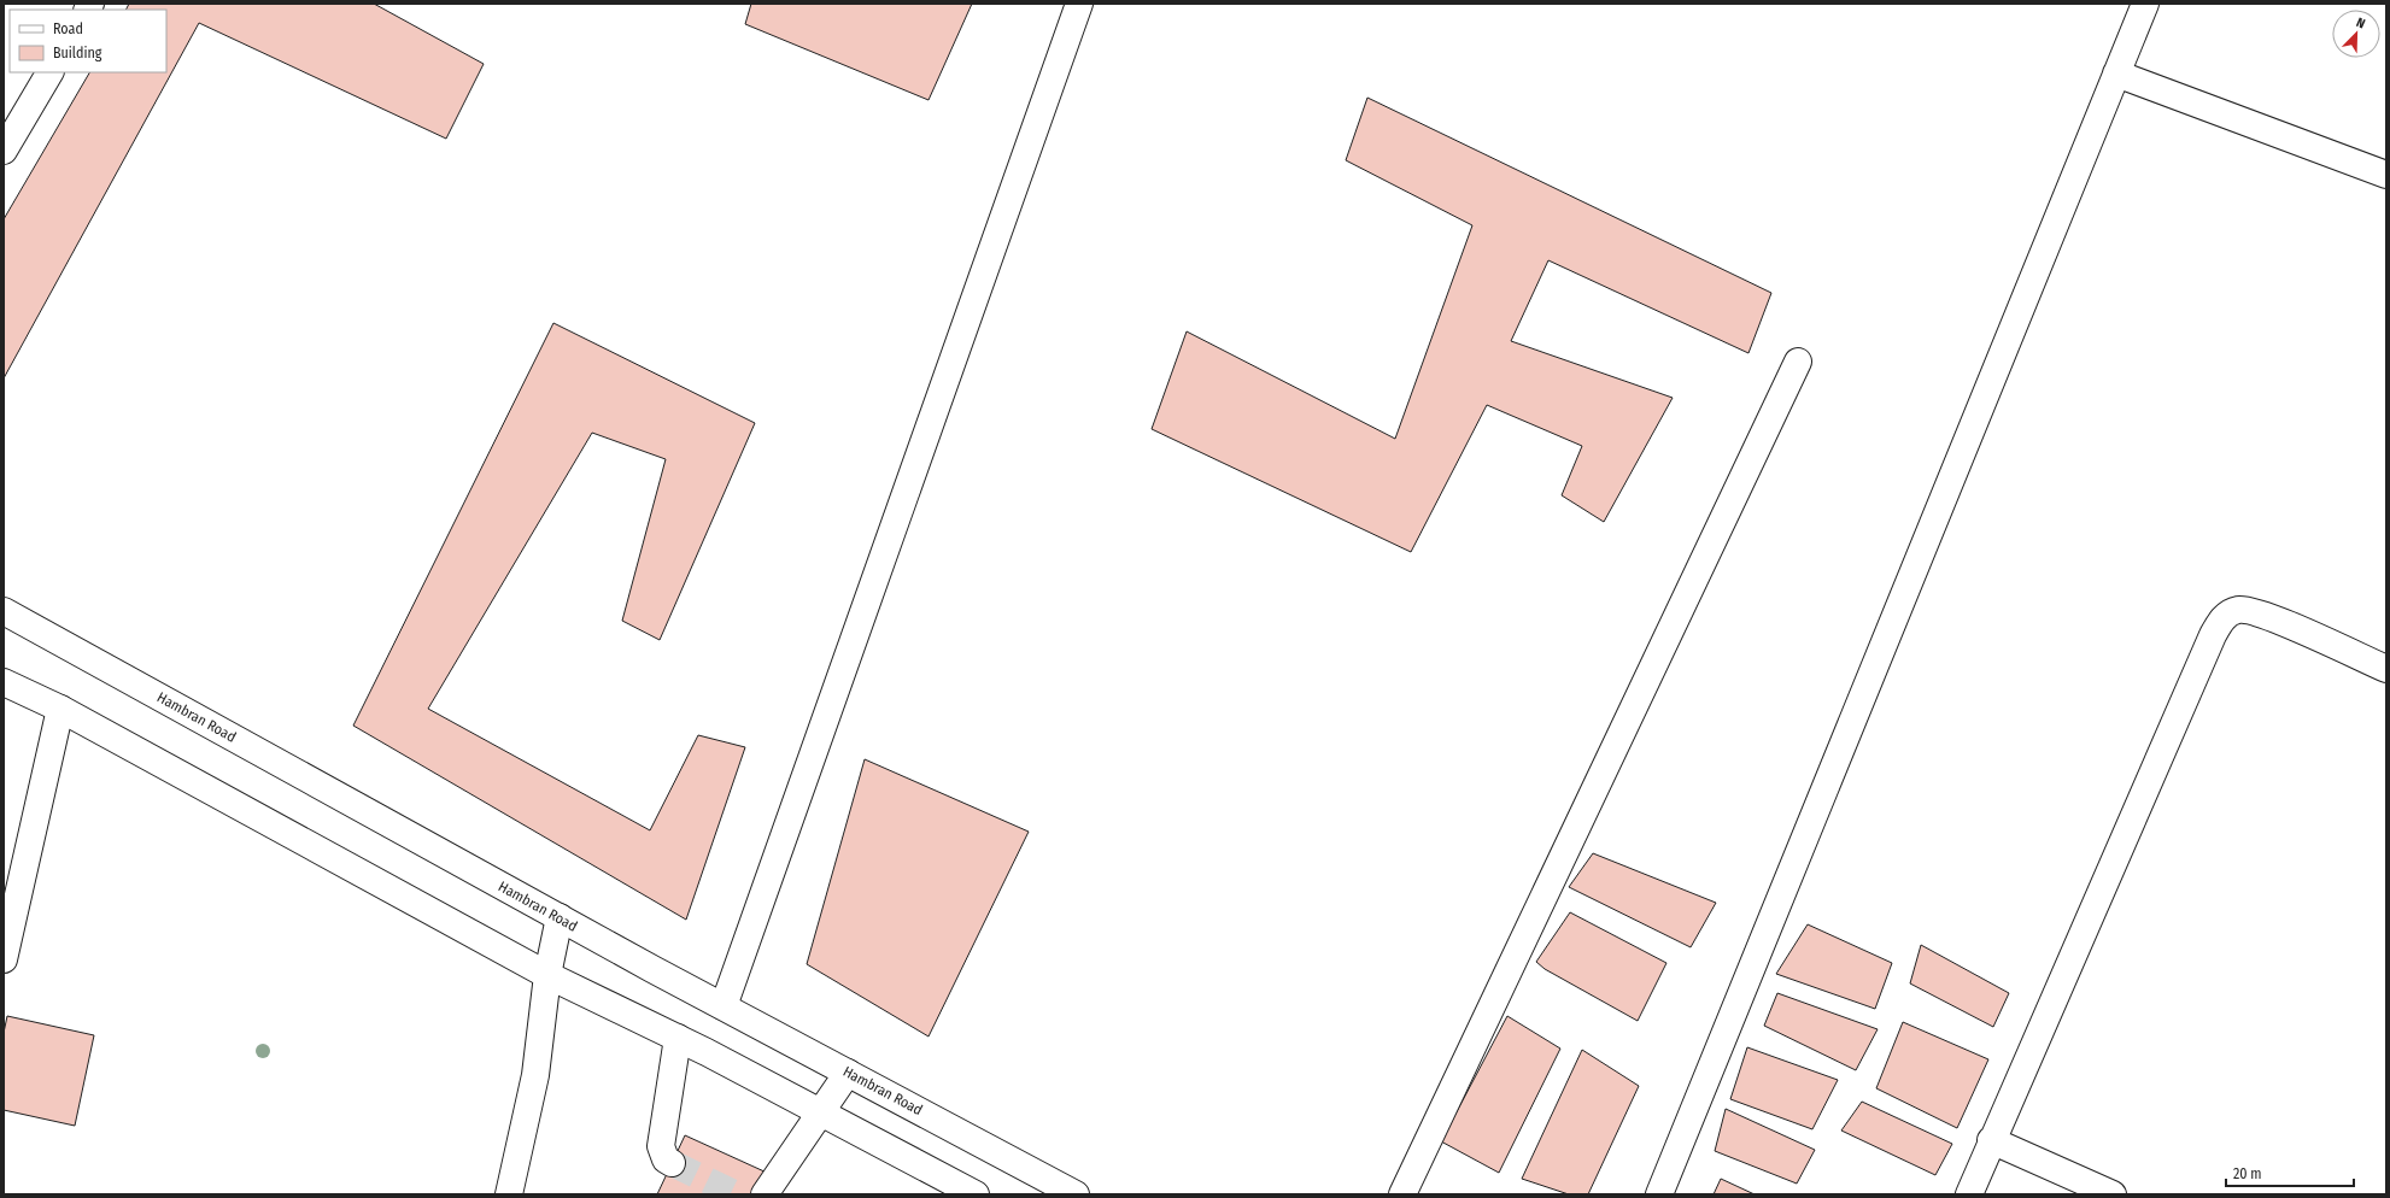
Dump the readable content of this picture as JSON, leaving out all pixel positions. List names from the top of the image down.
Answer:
{
  "streets": {
    "street": ["Hambran Road"]
  },
  "legend": ["Road", "Building"],
  "scale_bar": "20 m",
  "north": "top right"
}
